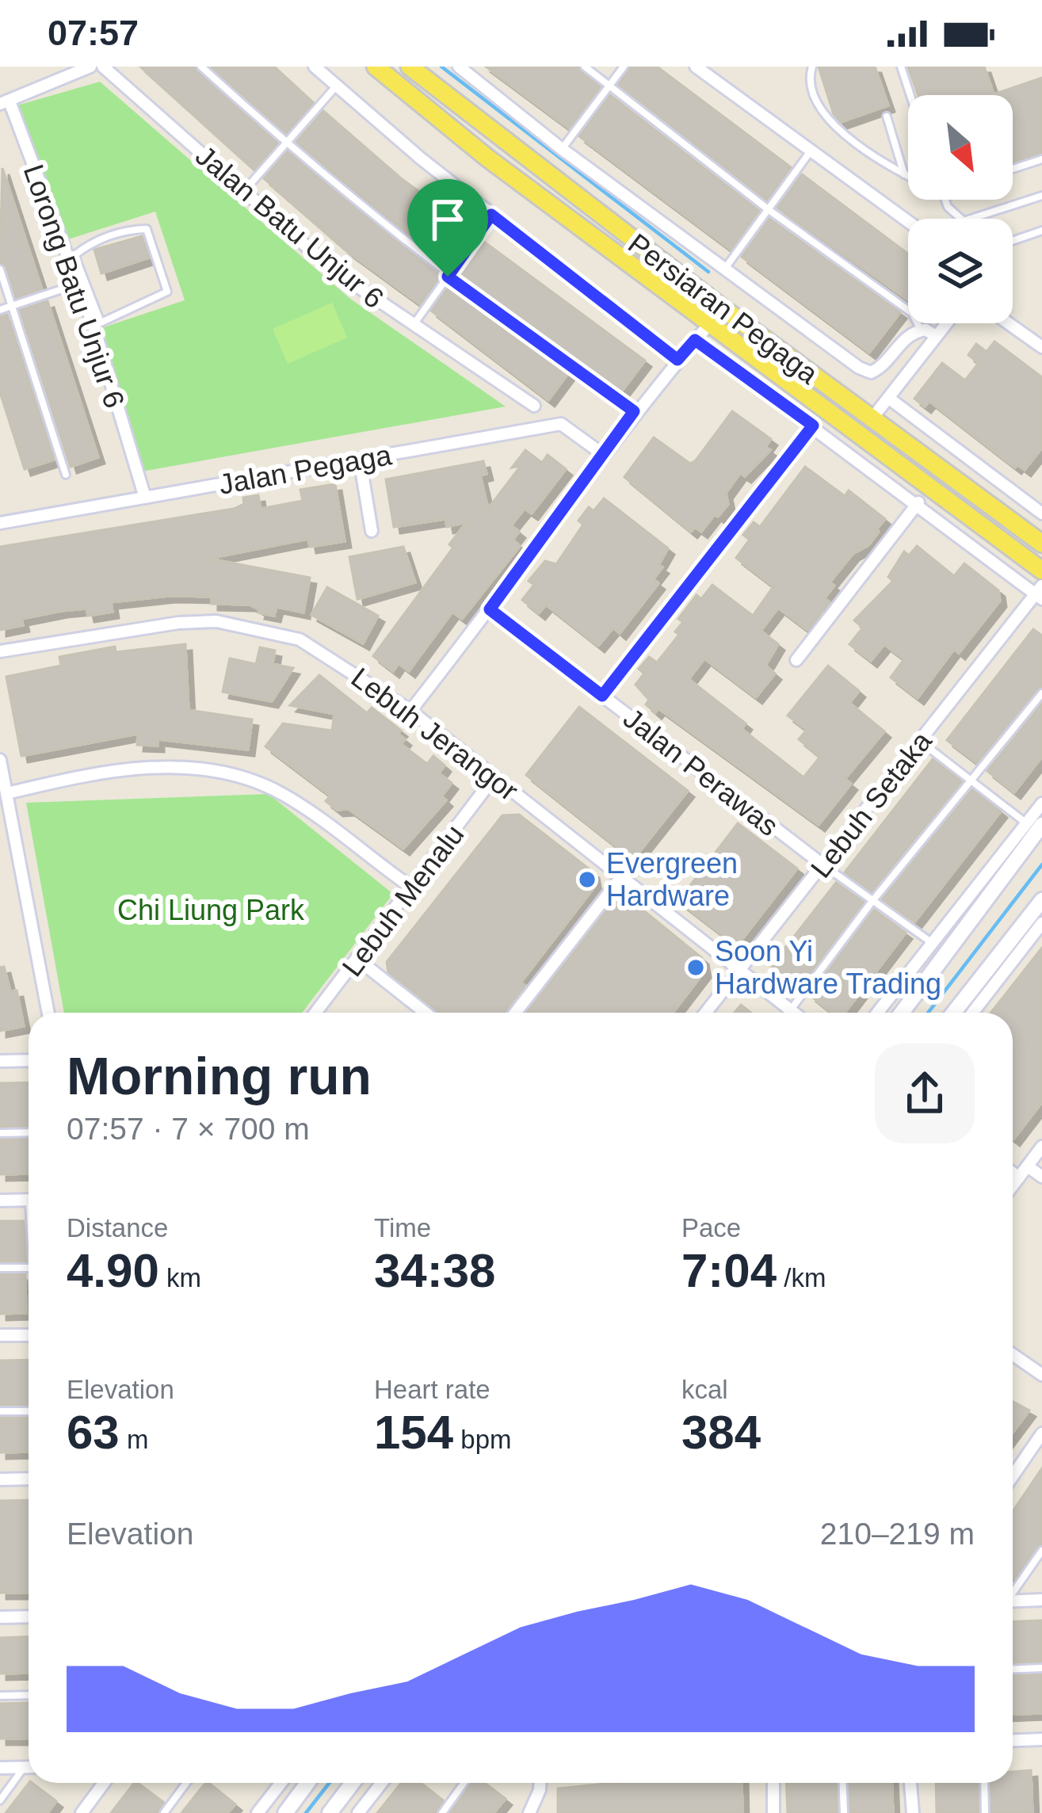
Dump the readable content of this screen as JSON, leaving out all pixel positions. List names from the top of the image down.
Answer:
{
  "streets": {
    "main road": ["Persiaran Pegaga"],
    "street": [
      "Jalan Batu Unjur 6",
      "Lorong Batu Unjur 6",
      "Jalan Pegaga",
      "Lebuh Jerangor",
      "Jalan Perawas",
      "Lebuh Setaka",
      "Lebuh Menalu"
    ]
  },
  "crossings": [
    ["Lorong Batu Unjur 6", "Jalan Pegaga"],
    ["Lebuh Jerangor", "Lebuh Setaka"],
    ["Lebuh Jerangor", "Lebuh Menalu"],
    ["Jalan Perawas", "Lebuh Setaka"]
  ],
  "parks": ["Chi Liung Park"],
  "places": ["Evergreen Hardware", "Soon Yi Hardware Trading"],
  "north": "bottom right",
  "page": {
    "status": "07:57",
    "heading": ["Morning run", "07:57 · 7 × 700 m"],
    "stats": [
      ["Distance", "4.90 km"],
      ["Time", "34:38"],
      ["Pace", "7:04 /km"],
      ["Elevation", "63 m"],
      ["Heart rate", "154 bpm"],
      ["kcal", "384"]
    ],
    "chart": ["Elevation", "210–219 m"]
  }
}
